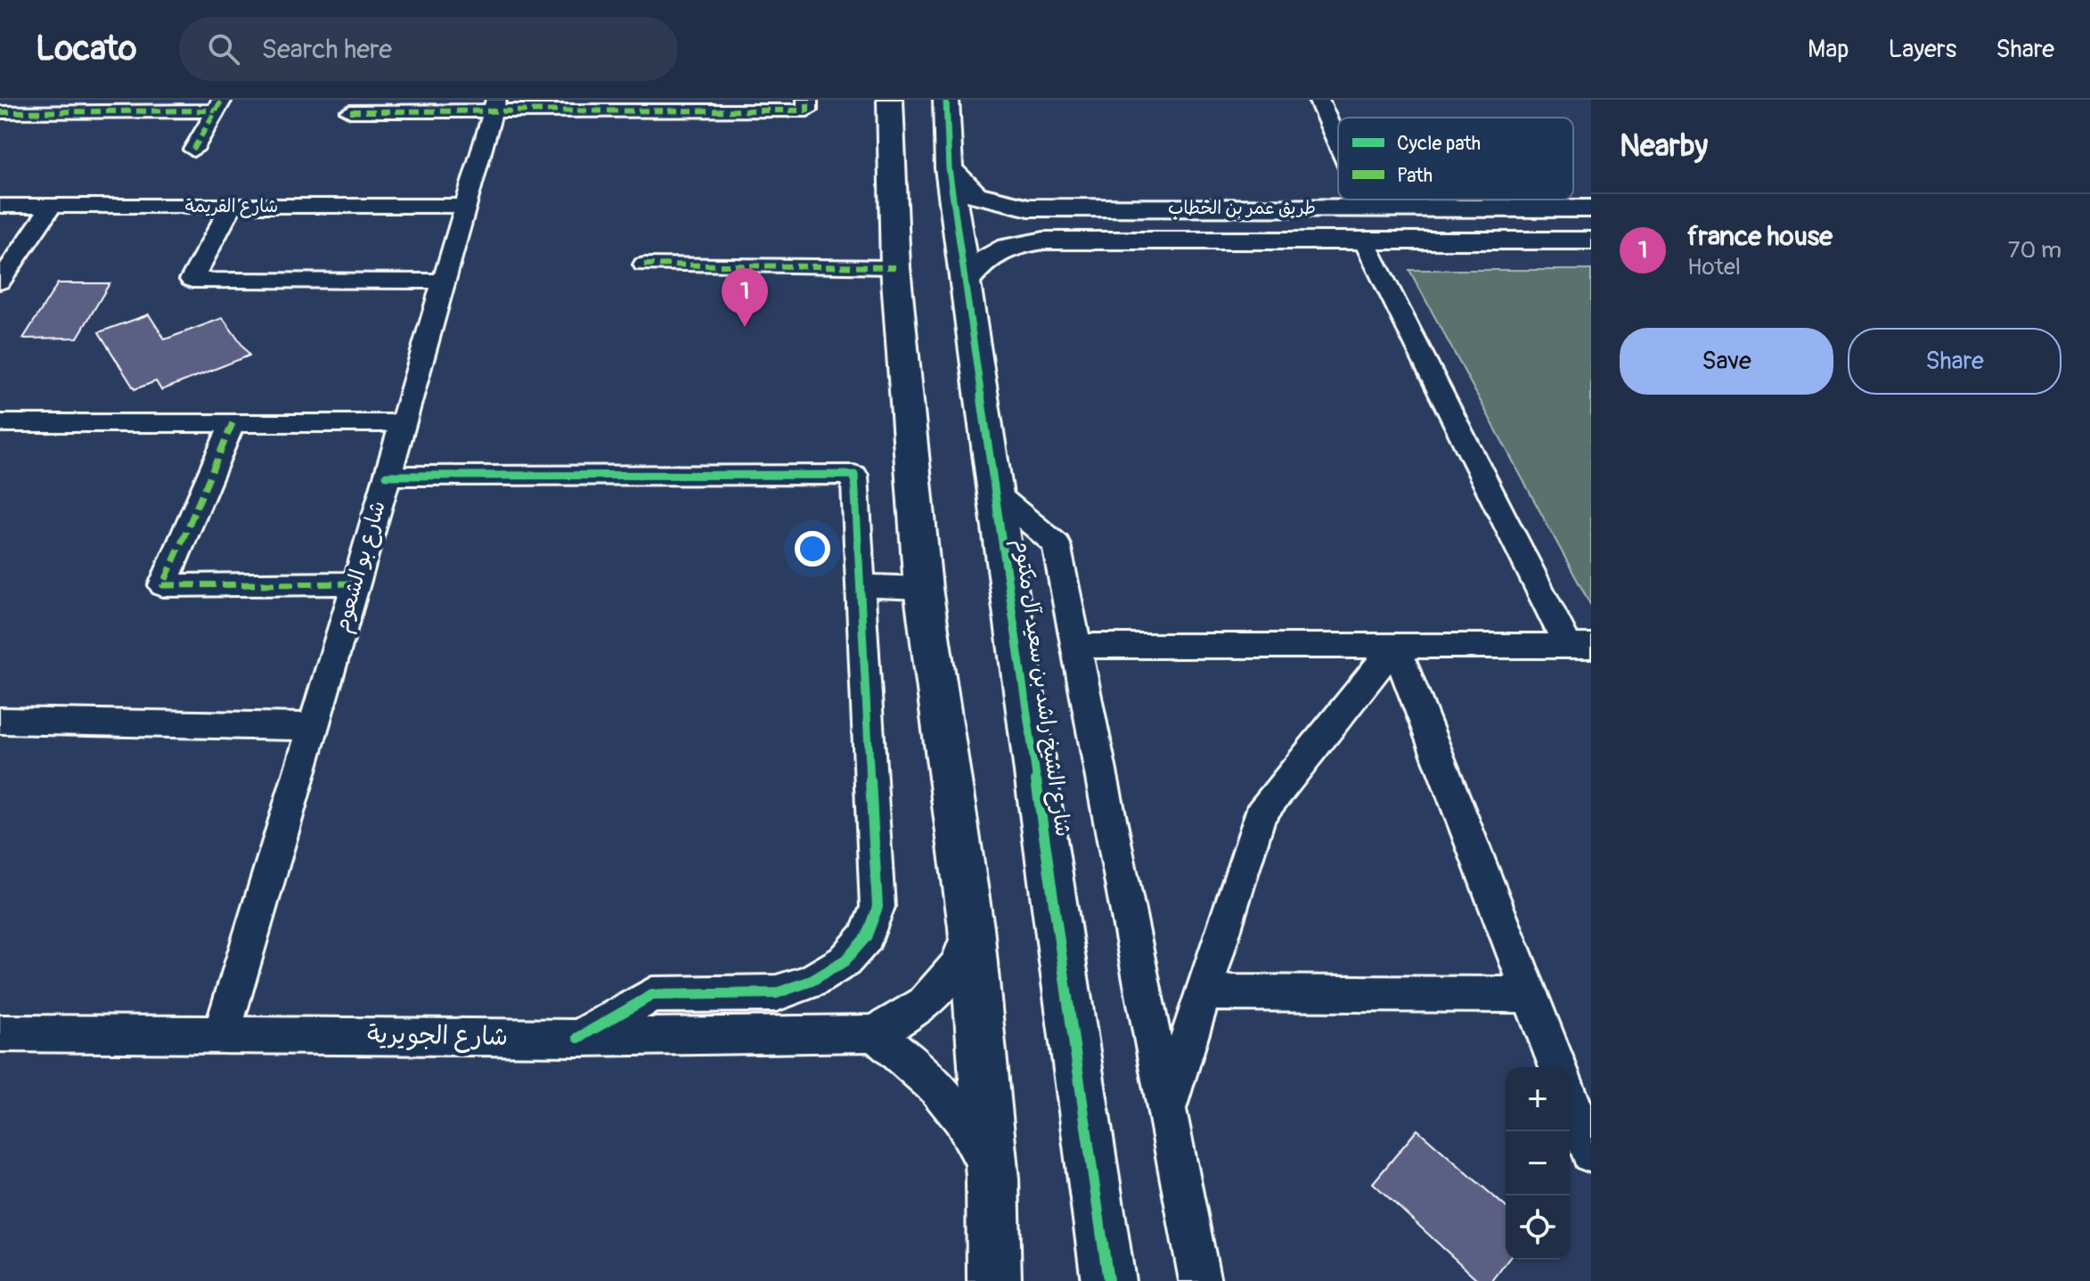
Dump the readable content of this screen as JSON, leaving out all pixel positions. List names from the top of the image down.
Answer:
{
  "streets": {
    "street": [
      "شارع القريمة",
      "طريق عمر بن الخطاب",
      "شارع بو الشعوم",
      "شارع الشيخ راشد بن سعيد آل مكتوم",
      "شارع الجويرية"
    ]
  },
  "crossings": [
    ["شارع القريمة", "شارع بو الشعوم"],
    ["طريق عمر بن الخطاب", "شارع الشيخ راشد بن سعيد آل مكتوم"],
    ["شارع بو الشعوم", "شارع الجويرية"]
  ],
  "legend": ["Cycle path", "Path"],
  "page": {
    "header": "Locato",
    "search": "Search here",
    "nav": ["Map", "Layers", "Share"],
    "heading": "Nearby",
    "list": [
      {
        "mark": "1",
        "name": "france house",
        "note": "Hotel",
        "value": "70 m"
      }
    ],
    "pins": "1",
    "buttons": ["Save", "Share"],
    "map_buttons": ["+", "−"]
  }
}
